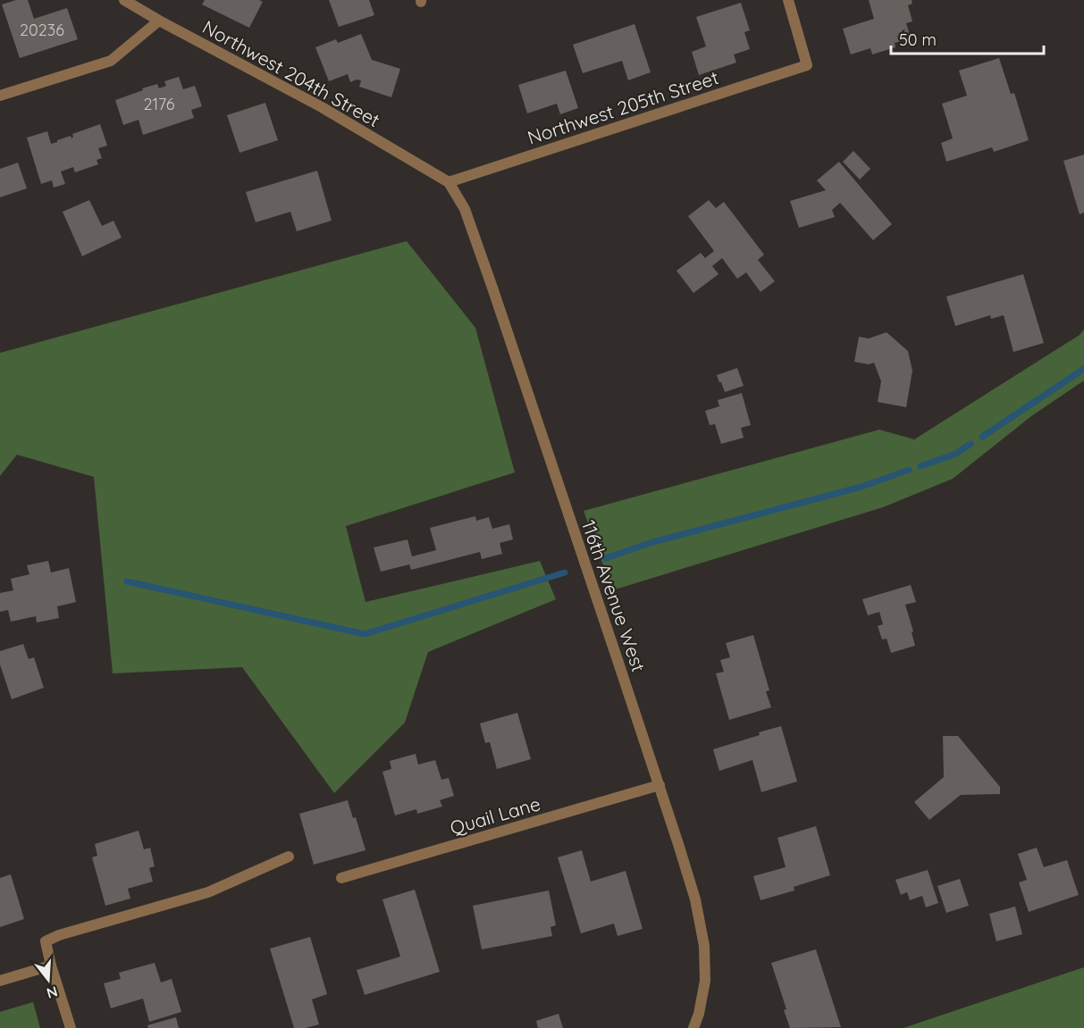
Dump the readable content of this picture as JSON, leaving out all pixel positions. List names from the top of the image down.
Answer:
{
  "streets": {
    "street": [
      "Northwest 204th Street",
      "Northwest 205th Street",
      "116th Avenue West",
      "Quail Lane"
    ]
  },
  "crossings": [
    ["Northwest 204th Street", "Northwest 205th Street"],
    ["Northwest 204th Street", "116th Avenue West"],
    ["Northwest 205th Street", "116th Avenue West"],
    ["116th Avenue West", "Quail Lane"]
  ],
  "house_numbers": ["20236", "2176"],
  "scale_bar": "50 m",
  "north": "bottom"
}
